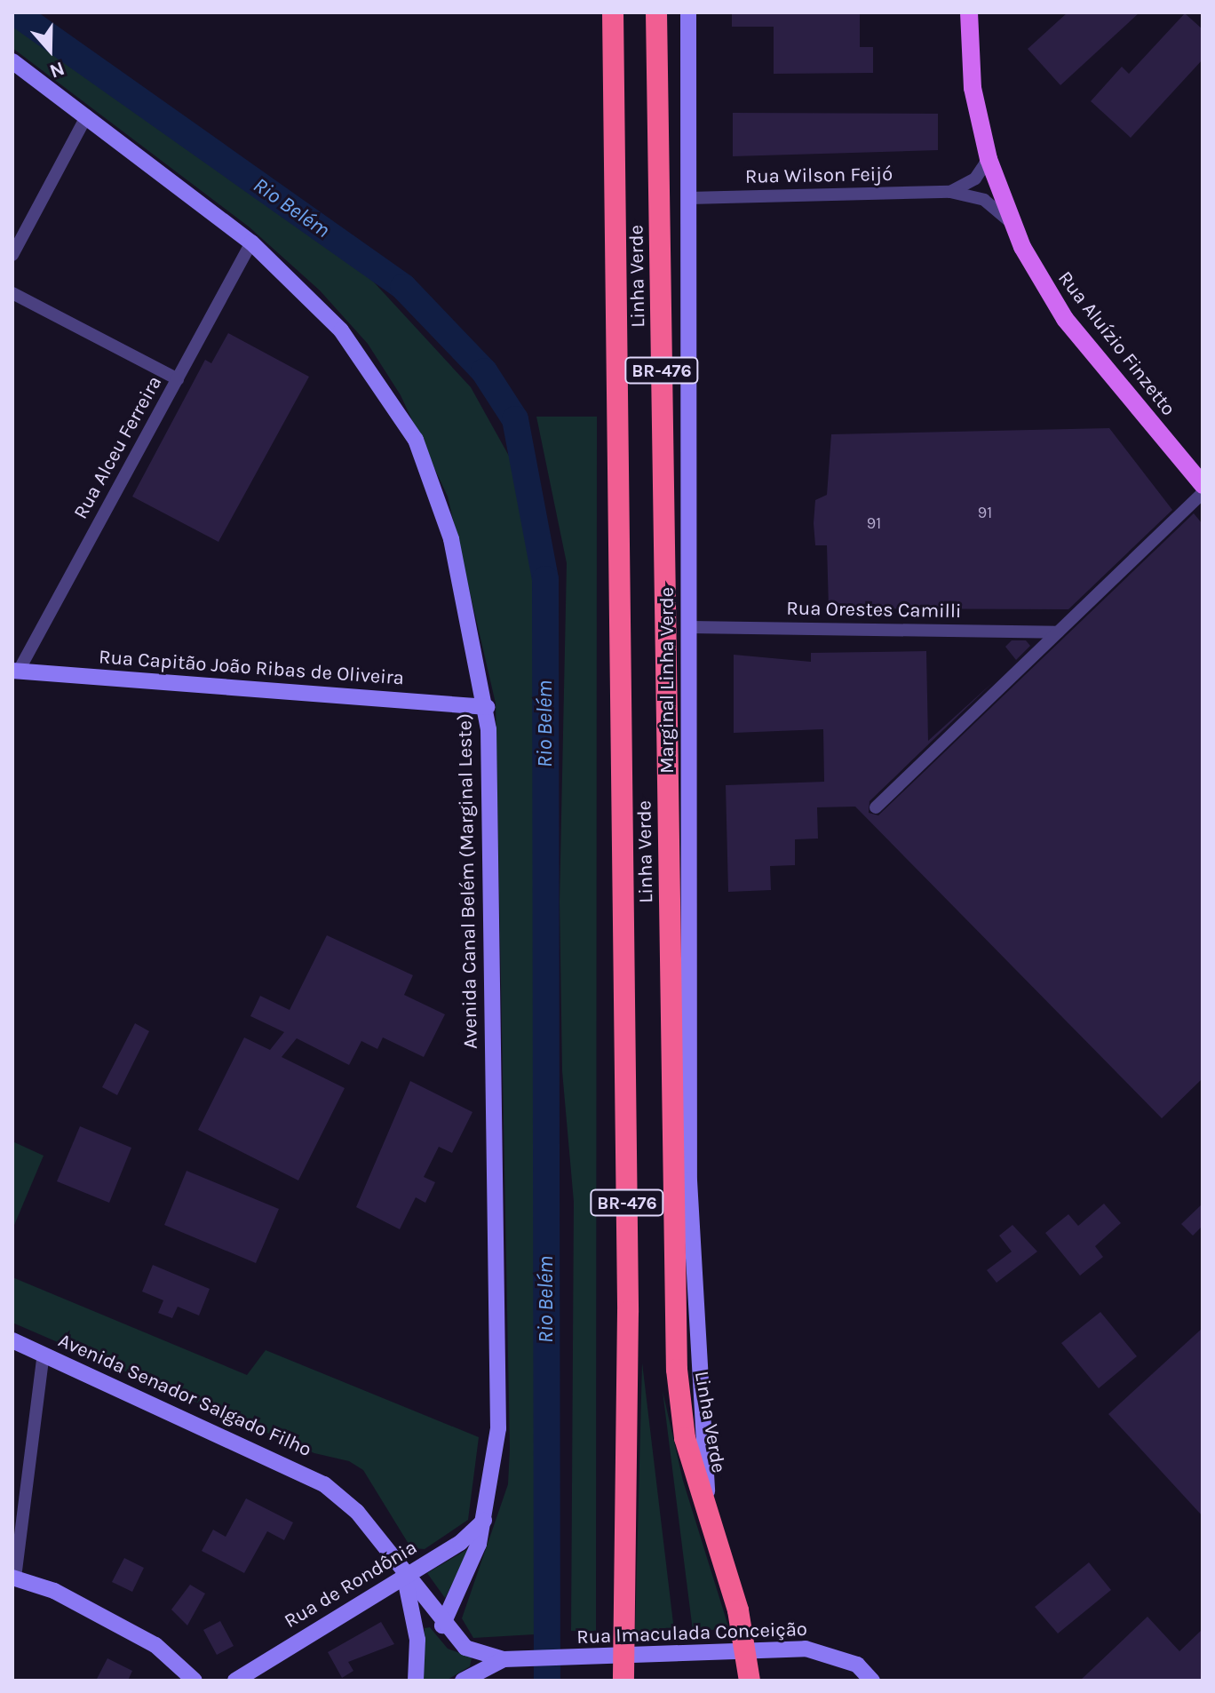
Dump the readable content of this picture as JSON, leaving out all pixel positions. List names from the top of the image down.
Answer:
{
  "streets": {
    "highway": ["Linha Verde", "BR-476"],
    "main road": ["Rua Aluízio Finzetto"],
    "street": [
      "Rua Wilson Feijó",
      "Rua Alceu Ferreira",
      "Rua Orestes Camilli",
      "Rua Capitão João Ribas de Oliveira",
      "Marginal Linha Verde",
      "Avenida Canal Belém (Marginal Leste)",
      "Avenida Senador Salgado Filho",
      "Rua de Rondônia",
      "Rua Imaculada Conceição"
    ]
  },
  "crossings": [
    ["Rua Wilson Feijó", "Rua Aluízio Finzetto"],
    ["Rua Wilson Feijó", "Marginal Linha Verde"],
    ["Linha Verde", "Marginal Linha Verde"],
    ["Linha Verde", "Rua Imaculada Conceição"],
    ["Rua Alceu Ferreira", "Rua Capitão João Ribas de Oliveira"],
    ["Rua Alceu Ferreira", "Avenida Canal Belém (Marginal Leste)"],
    ["Rua Orestes Camilli", "Marginal Linha Verde"],
    ["Rua Capitão João Ribas de Oliveira", "Avenida Canal Belém (Marginal Leste)"],
    ["Avenida Canal Belém (Marginal Leste)", "Rua de Rondônia"],
    ["Avenida Canal Belém (Marginal Leste)", "Rua Imaculada Conceição"],
    ["Avenida Senador Salgado Filho", "Rua de Rondônia"],
    ["Avenida Senador Salgado Filho", "Rua Imaculada Conceição"],
    ["Rua de Rondônia", "Rua Imaculada Conceição"]
  ],
  "water": ["Rio Belém"],
  "house_numbers": ["91", "91"],
  "north": "bottom"
}
